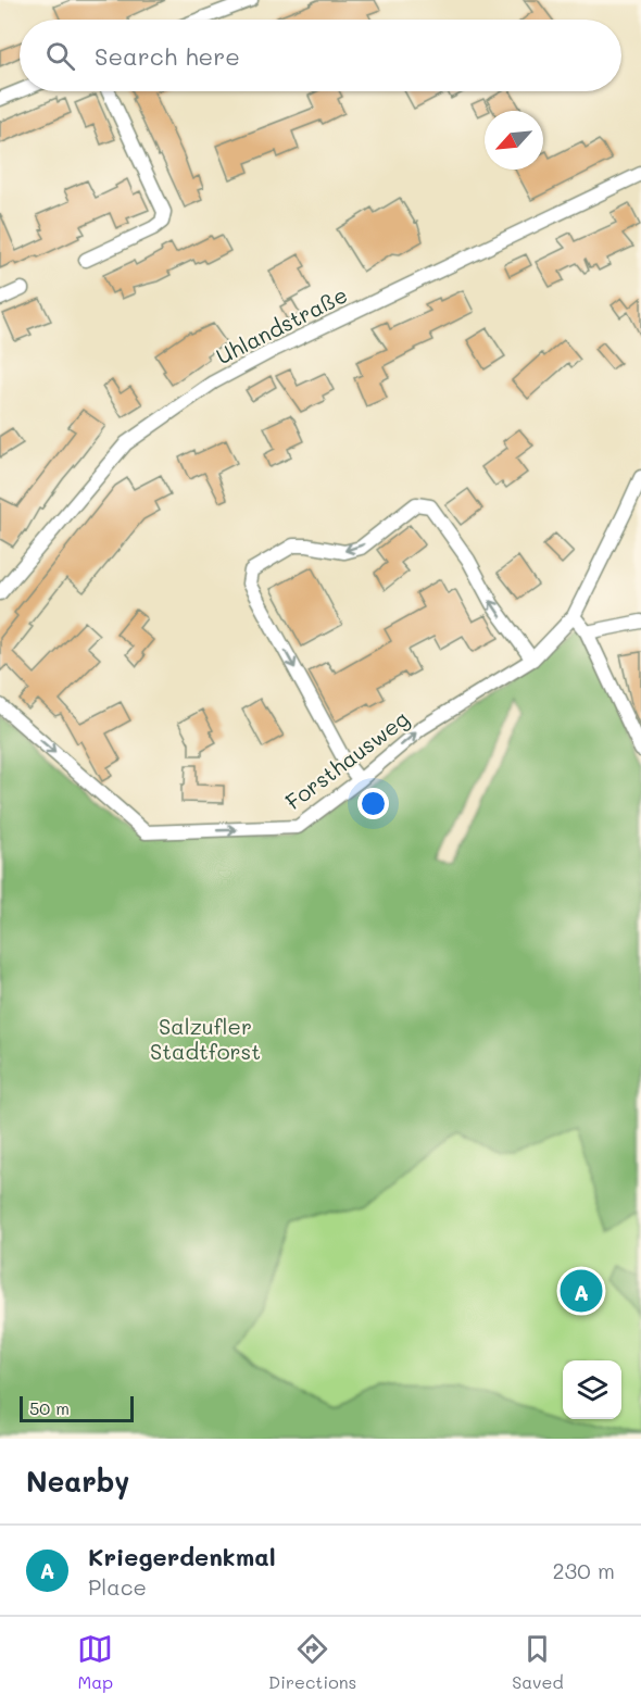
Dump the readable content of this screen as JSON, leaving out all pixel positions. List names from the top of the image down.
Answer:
{
  "streets": {
    "street": ["Uhlandstraße", "Forsthausweg"]
  },
  "one_way": ["Forsthausweg"],
  "parks": ["Salzufler Stadtforst"],
  "scale_bar": "50 m",
  "north": "bottom left",
  "page": {
    "search": "Search here",
    "pins": "A",
    "scale": "50 m",
    "heading": "Nearby",
    "list": [
      {
        "mark": "A",
        "name": "Kriegerdenkmal",
        "note": "Place",
        "value": "230 m"
      }
    ],
    "nav": ["Map", "Directions", "Saved"]
  }
}
